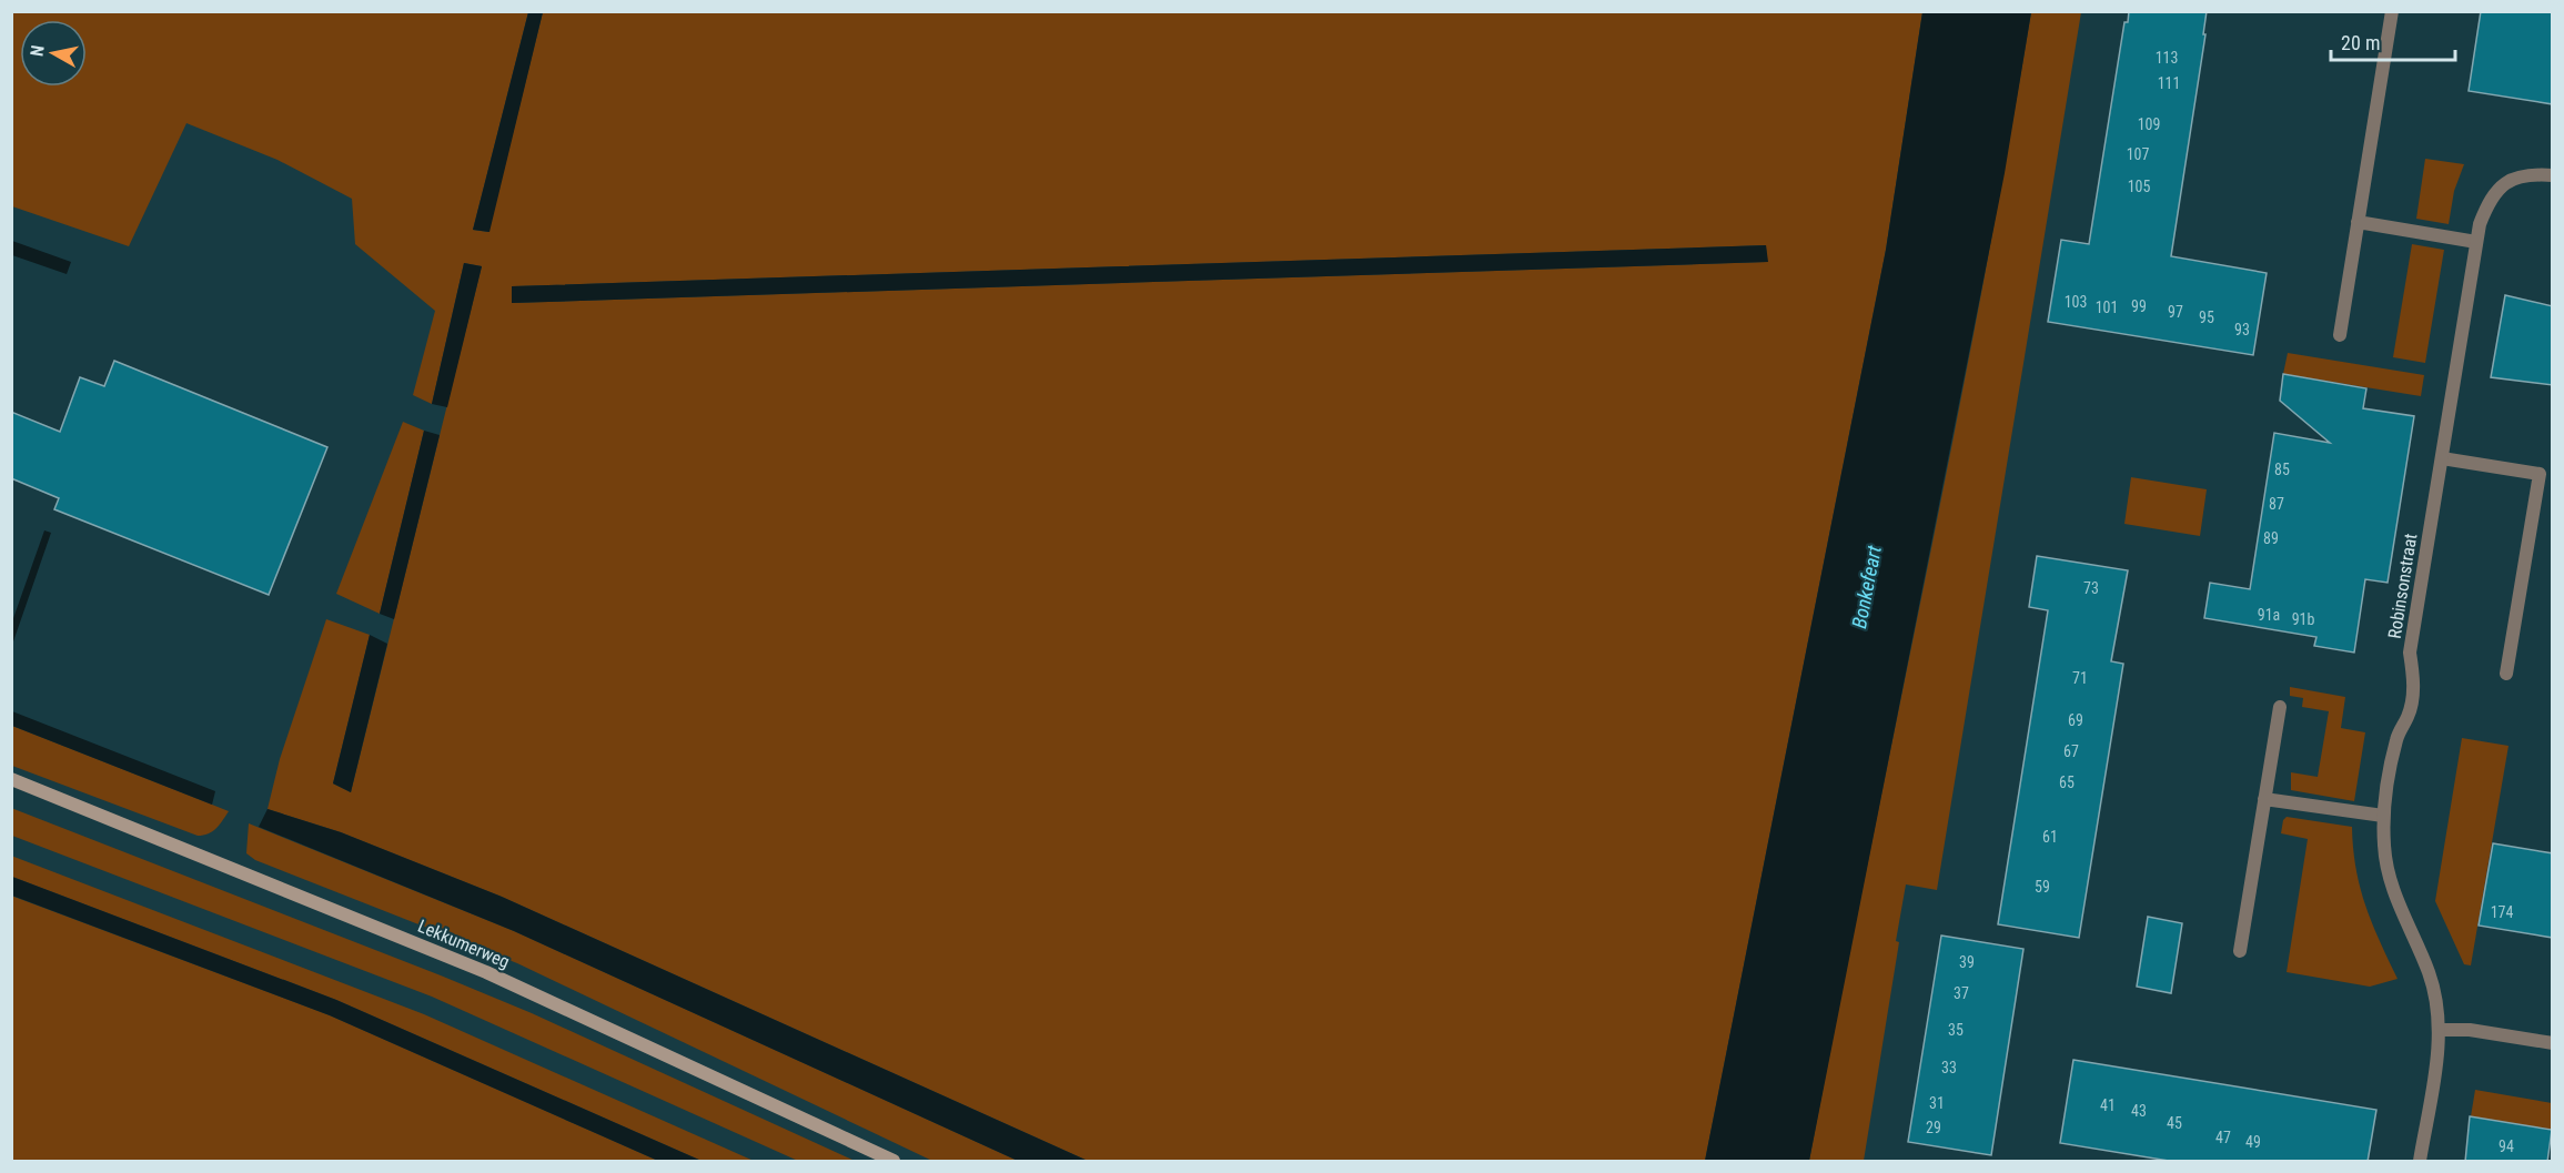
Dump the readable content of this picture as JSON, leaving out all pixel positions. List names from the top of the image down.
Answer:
{
  "streets": {
    "main road": ["Lekkumerweg"],
    "street": ["Robinsonstraat"]
  },
  "water": ["Bonkefeart"],
  "house_numbers": [
    "113",
    "111",
    "109",
    "107",
    "105",
    "103",
    "99",
    "101",
    "97",
    "95",
    "93",
    "85",
    "87",
    "89",
    "73",
    "91a",
    "91b",
    "71",
    "69",
    "67",
    "65",
    "61",
    "59",
    "174",
    "39",
    "37",
    "35",
    "33",
    "31",
    "41",
    "43",
    "45",
    "29",
    "47",
    "49",
    "94"
  ],
  "scale_bar": "20 m",
  "north": "left"
}
